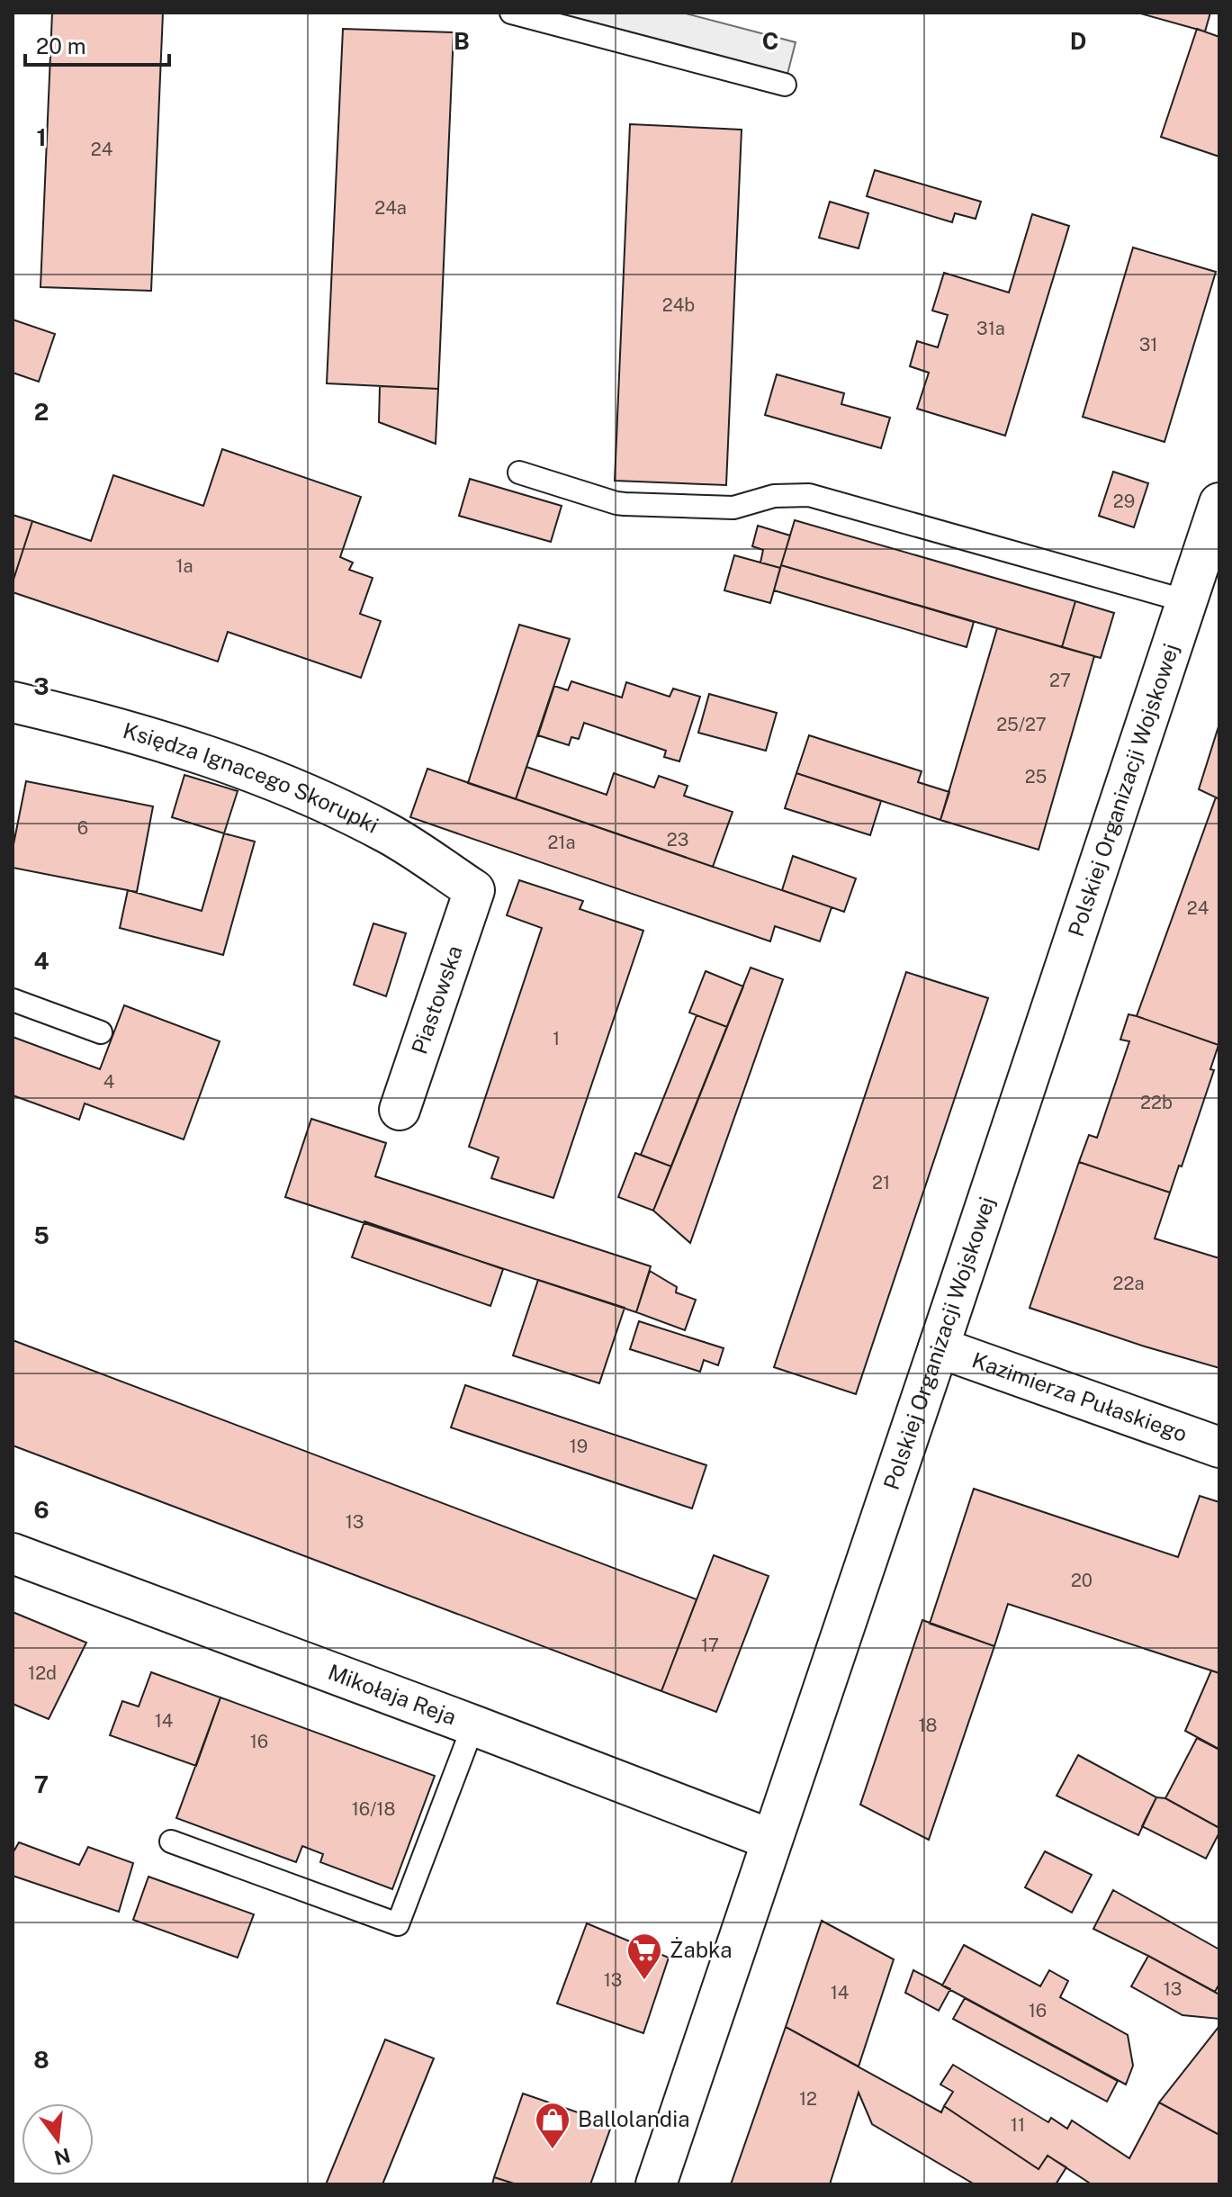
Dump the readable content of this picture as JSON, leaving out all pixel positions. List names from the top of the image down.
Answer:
{
  "streets": {
    "street": [
      "Księdza Ignacego Skorupki",
      "Polskiej Organizacji Wojskowej",
      "Piastowska",
      "Kazimierza Pułaskiego",
      "Mikołaja Reja"
    ]
  },
  "crossings": [
    ["Księdza Ignacego Skorupki", "Piastowska"],
    ["Polskiej Organizacji Wojskowej", "Kazimierza Pułaskiego"],
    ["Polskiej Organizacji Wojskowej", "Mikołaja Reja"]
  ],
  "places": {
    "supermarket": ["Żabka"],
    "shop": ["Ballolandia"]
  },
  "house_numbers": [
    "24",
    "24a",
    "24b",
    "31a",
    "31",
    "29",
    "1a",
    "27",
    "25/27",
    "25",
    "6",
    "23",
    "21a",
    "24",
    "1",
    "4",
    "22b",
    "21",
    "22a",
    "19",
    "13",
    "20",
    "17",
    "12d",
    "14",
    "18",
    "16",
    "16/18",
    "13",
    "13",
    "14",
    "16",
    "12",
    "11"
  ],
  "scale_bar": "20 m",
  "north": "bottom",
  "grid": {
    "columns": ["B", "C", "D"],
    "rows": [
      "1",
      "2",
      "3",
      "4",
      "5",
      "6",
      "7",
      "8"
    ]
  }
}
